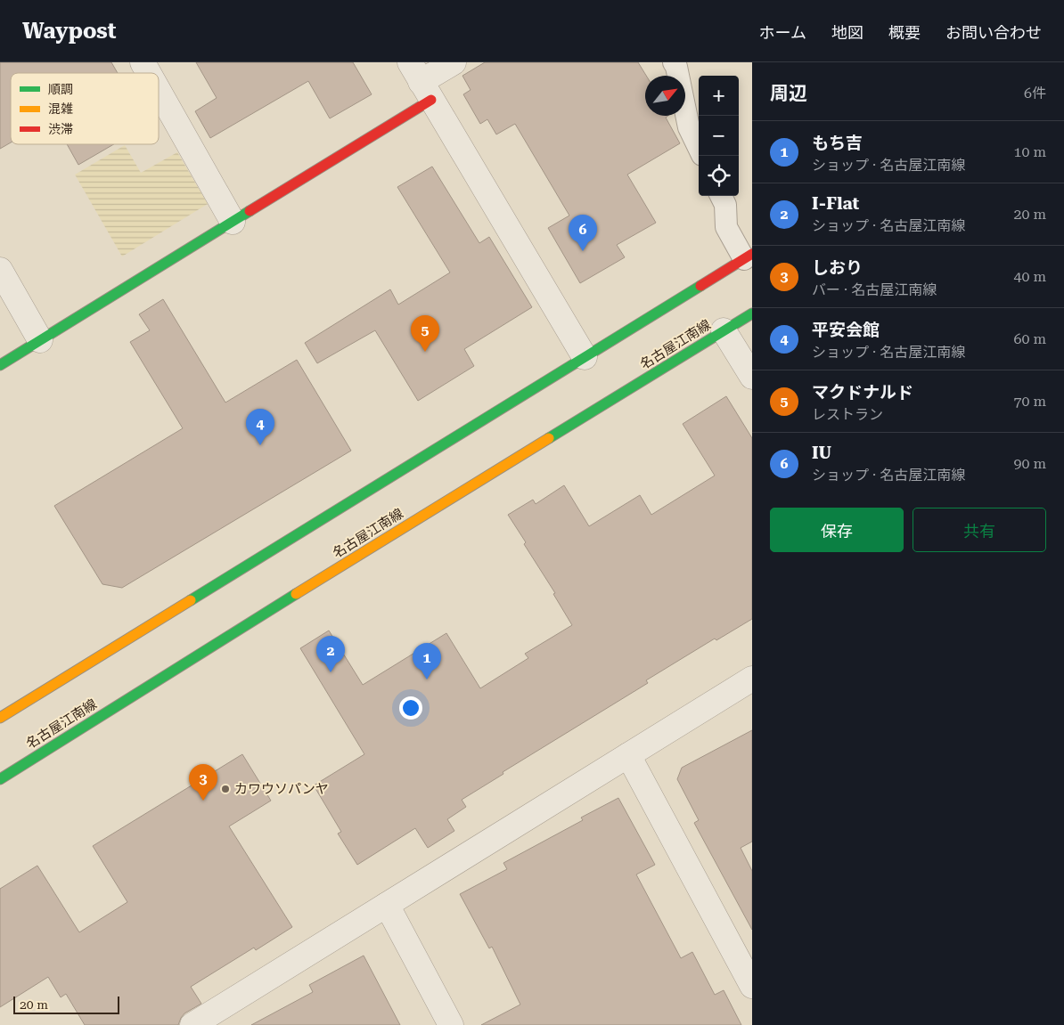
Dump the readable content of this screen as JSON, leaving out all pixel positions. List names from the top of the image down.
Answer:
{
  "streets": {
    "main road": ["名古屋江南線"]
  },
  "places": ["カワウソパンヤ"],
  "legend": ["順調", "混雑", "渋滞"],
  "scale_bar": "20 m",
  "north": "top right",
  "page": {
    "header": "Waypost",
    "nav": [
      "ホーム",
      "地図",
      "概要",
      "お問い合わせ"
    ],
    "heading": ["周辺", "6件"],
    "map_buttons": ["+", "−"],
    "list": [
      {
        "mark": "1",
        "name": "もち吉",
        "note": "ショップ · 名古屋江南線",
        "value": "10 m"
      },
      {
        "mark": "2",
        "name": "I-Flat",
        "note": "ショップ · 名古屋江南線",
        "value": "20 m"
      },
      {
        "mark": "3",
        "name": "しおり",
        "note": "バー · 名古屋江南線",
        "value": "40 m"
      },
      {
        "mark": "4",
        "name": "平安会館",
        "note": "ショップ · 名古屋江南線",
        "value": "60 m"
      },
      {
        "mark": "5",
        "name": "マクドナルド",
        "note": "レストラン",
        "value": "70 m"
      },
      {
        "mark": "6",
        "name": "IU",
        "note": "ショップ · 名古屋江南線",
        "value": "90 m"
      }
    ],
    "pins": [
      "6",
      "5",
      "4",
      "2",
      "1",
      "3"
    ],
    "buttons": ["保存", "共有"],
    "scale": "20 m"
  }
}
